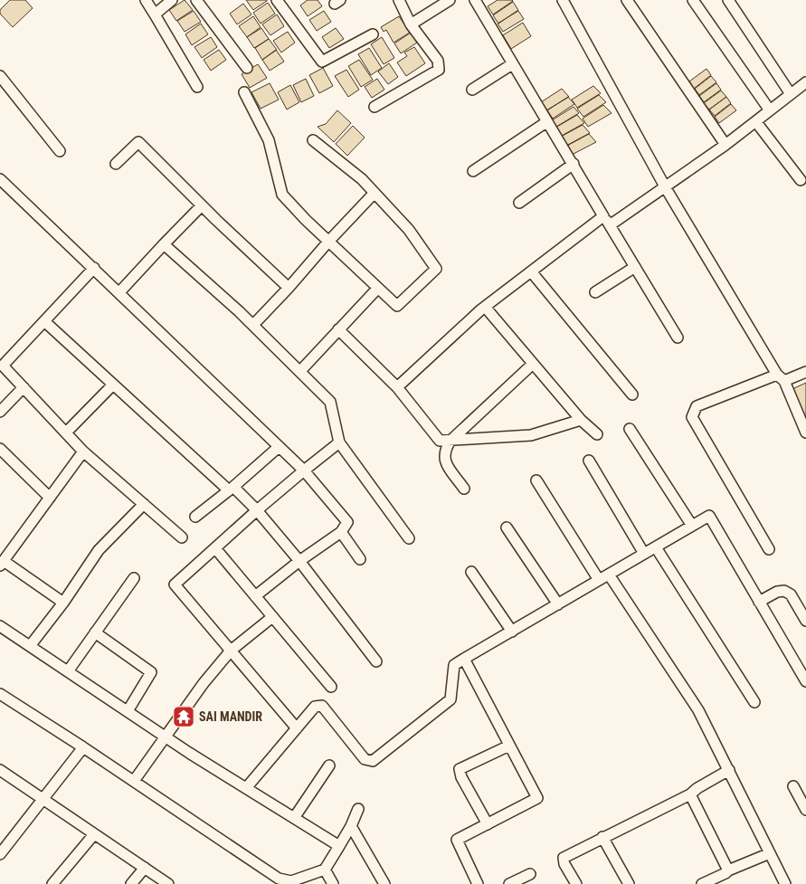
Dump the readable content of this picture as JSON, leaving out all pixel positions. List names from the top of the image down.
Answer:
{
  "places": {
    "temple": ["SAI MANDIR"]
  }
}
